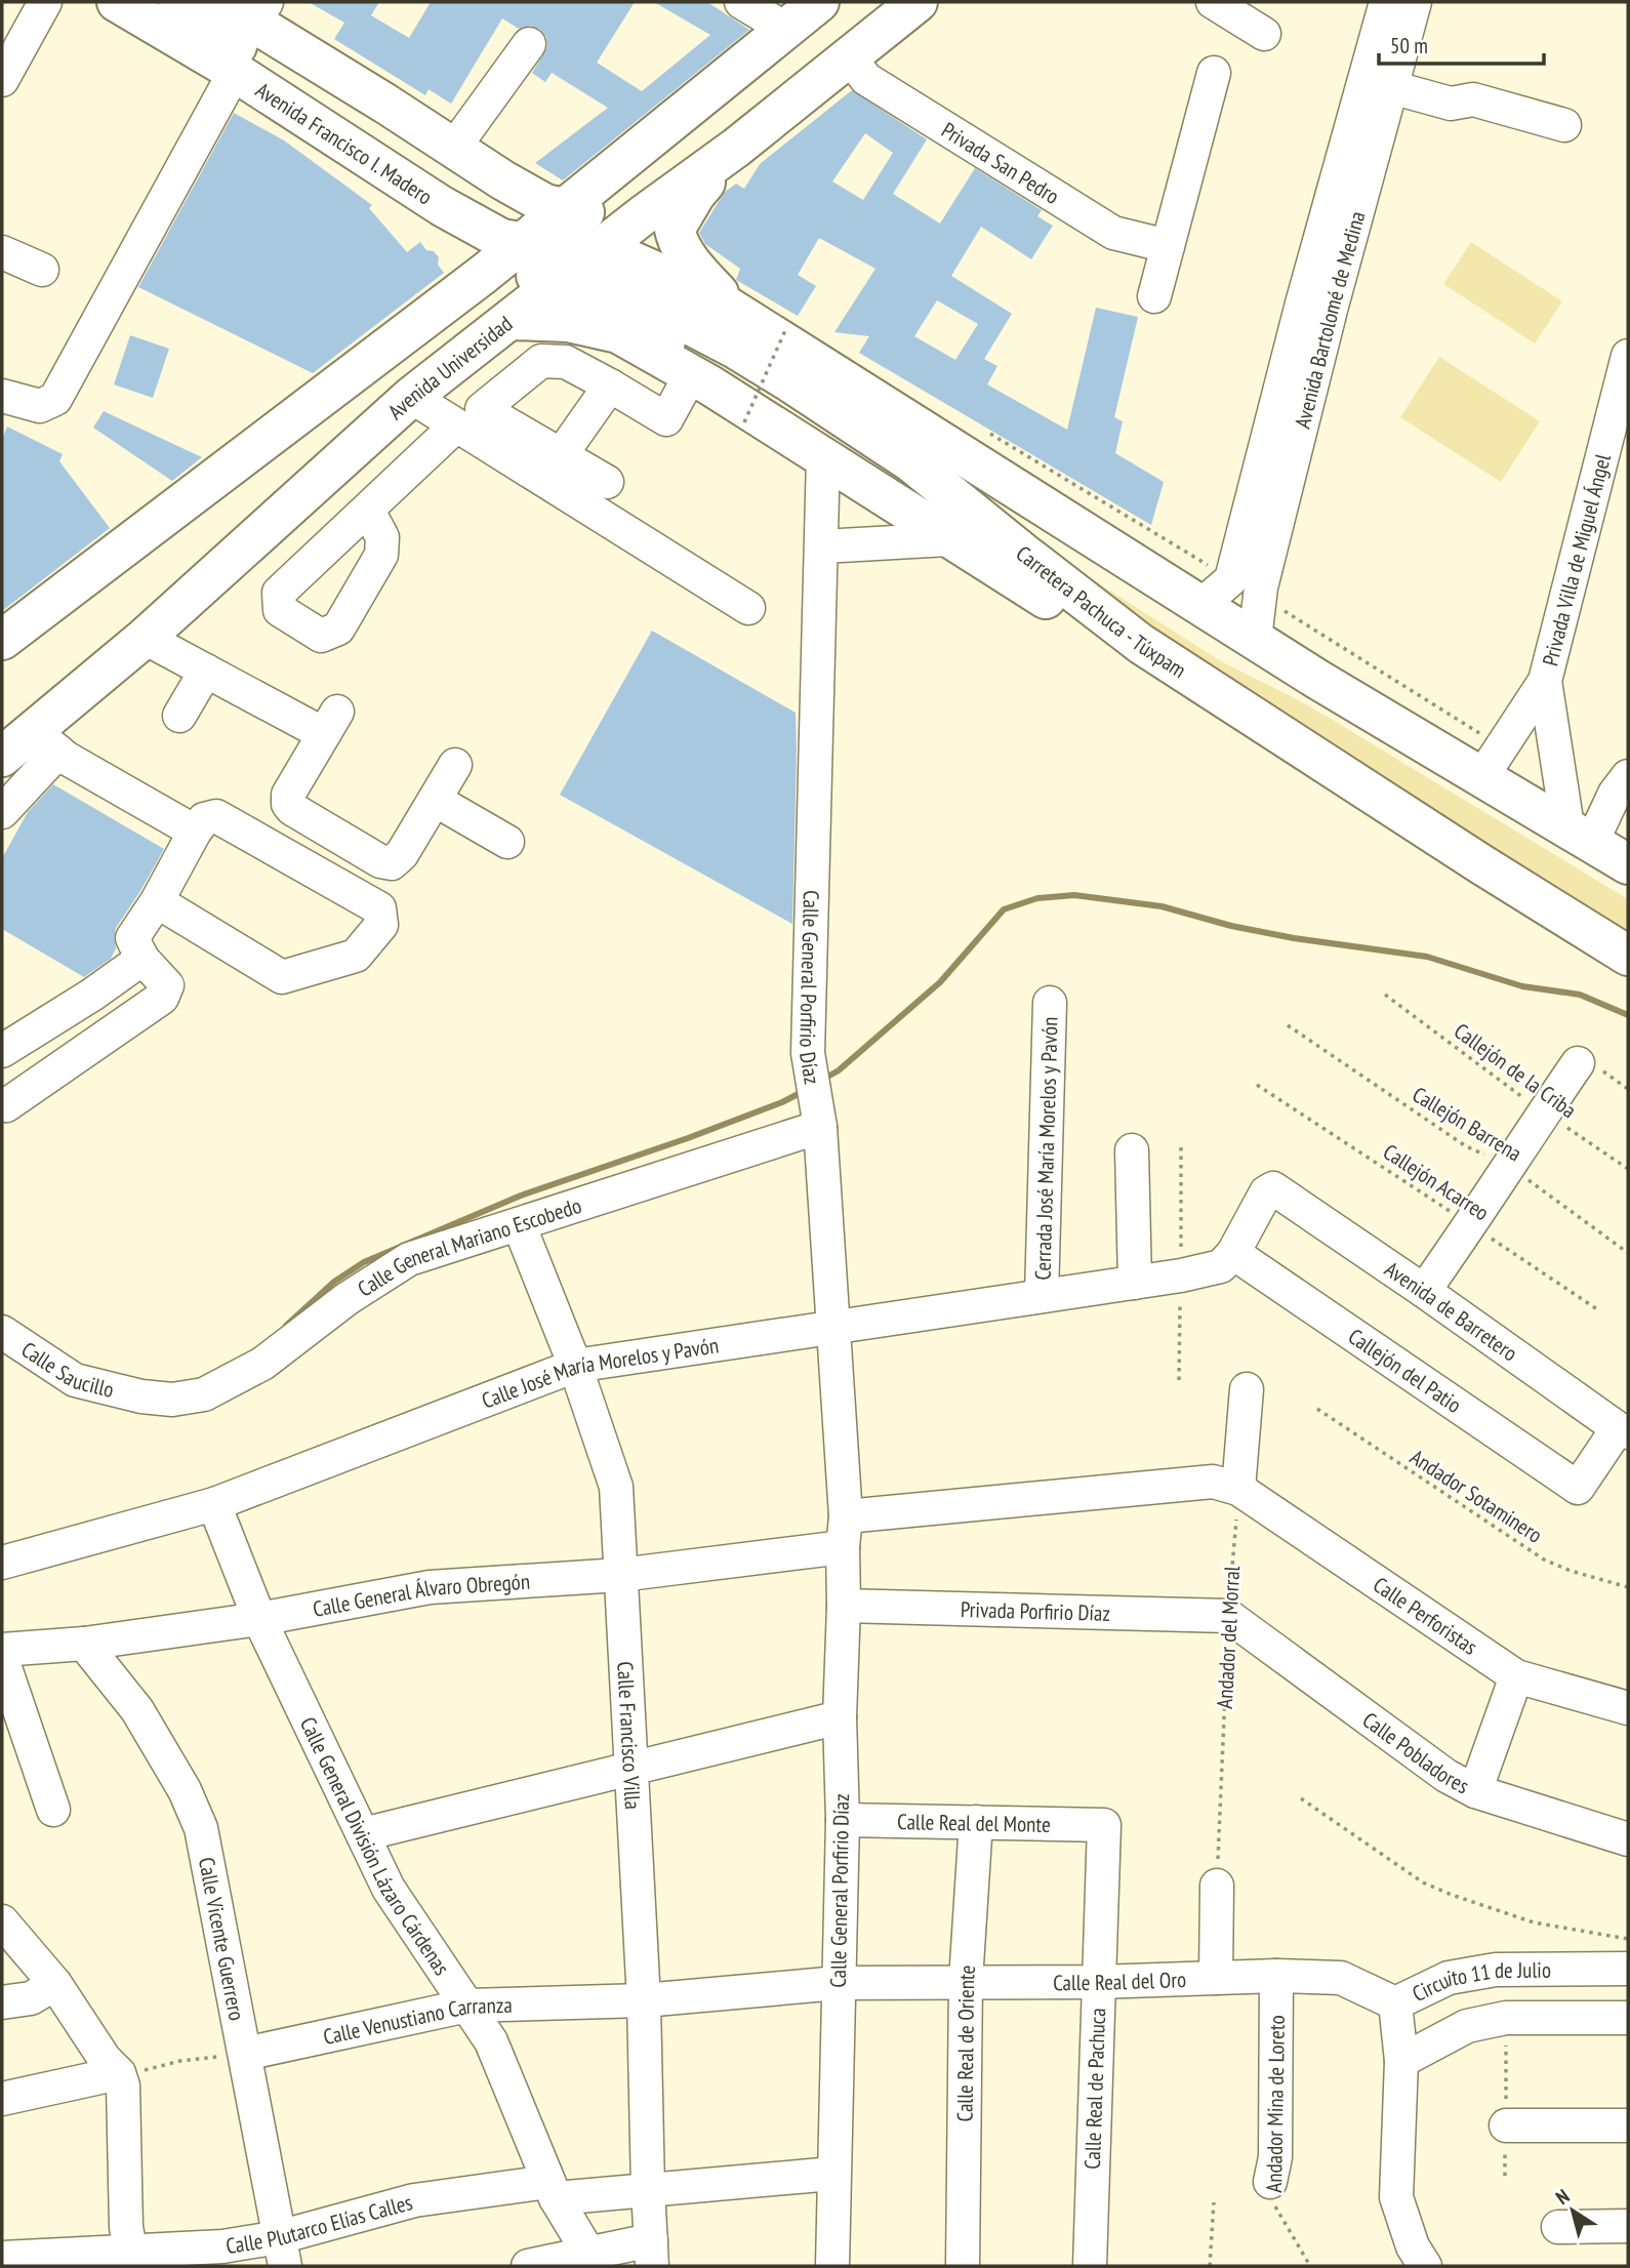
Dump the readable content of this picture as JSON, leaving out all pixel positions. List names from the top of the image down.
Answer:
{
  "streets": {
    "main road": ["Avenida Francisco I. Madero", "Avenida Universidad", "Carretera Pachuca - Túxpam"],
    "street": [
      "Privada San Pedro",
      "Avenida Bartolomé de Medina",
      "Privada Villa de Miguel Ángel",
      "Calle General Porfirio Díaz",
      "Cerrada José María Morelos y Pavón",
      "Calle General Mariano Escobedo",
      "Avenida de Barretero",
      "Calle Saucillo",
      "Callejón del Patio",
      "Calle José María Morelos y Pavón",
      "Calle General Álvaro Obregón",
      "Privada Porfirio Díaz",
      "Calle Perforistas",
      "Calle Francisco Villa",
      "Calle Pobladores",
      "Calle Real del Monte",
      "Calle General División Lázaro Cárdenas",
      "Calle Vicente Guerrero",
      "Calle Real del Oro",
      "Circuito 11 de Julio",
      "Calle Venustiano Carranza",
      "Calle Real de Oriente",
      "Calle Real de Pachuca",
      "Andador Mina de Loreto",
      "Calle Plutarco Elías Calles"
    ],
    "path": [
      "Callejón de la Criba",
      "Callejón Barrena",
      "Callejón Acarreo",
      "Andador Sotaminero",
      "Andador del Morral"
    ]
  },
  "crossings": [
    ["Avenida Francisco I. Madero", "Carretera Pachuca - Túxpam"],
    ["Calle General Porfirio Díaz", "Calle General Mariano Escobedo"],
    ["Calle General Porfirio Díaz", "Calle José María Morelos y Pavón"],
    ["Calle General Porfirio Díaz", "Calle General Álvaro Obregón"],
    ["Calle General Porfirio Díaz", "Privada Porfirio Díaz"],
    ["Calle General Porfirio Díaz", "Calle Real del Monte"],
    ["Calle General Porfirio Díaz", "Calle Real del Oro"],
    ["Calle General Porfirio Díaz", "Calle Venustiano Carranza"],
    ["Calle General Porfirio Díaz", "Calle Plutarco Elías Calles"],
    ["Cerrada José María Morelos y Pavón", "Calle José María Morelos y Pavón"],
    ["Calle General Mariano Escobedo", "Calle Saucillo"],
    ["Calle General Mariano Escobedo", "Calle Francisco Villa"],
    ["Avenida de Barretero", "Callejón del Patio"],
    ["Avenida de Barretero", "Calle José María Morelos y Pavón"],
    ["Callejón del Patio", "Calle José María Morelos y Pavón"],
    ["Calle José María Morelos y Pavón", "Calle Francisco Villa"],
    ["Calle José María Morelos y Pavón", "Calle General División Lázaro Cárdenas"],
    ["Calle General Álvaro Obregón", "Calle Francisco Villa"],
    ["Calle General Álvaro Obregón", "Calle General División Lázaro Cárdenas"],
    ["Calle General Álvaro Obregón", "Calle Vicente Guerrero"],
    ["Privada Porfirio Díaz", "Andador del Morral"],
    ["Privada Porfirio Díaz", "Calle Pobladores"],
    ["Calle Perforistas", "Andador del Morral"],
    ["Andador del Morral", "Calle Pobladores"],
    ["Calle Francisco Villa", "Calle Venustiano Carranza"],
    ["Calle Francisco Villa", "Calle Plutarco Elías Calles"],
    ["Calle Real del Monte", "Calle Real de Oriente"],
    ["Calle Real del Monte", "Calle Real de Pachuca"],
    ["Calle General División Lázaro Cárdenas", "Calle Venustiano Carranza"],
    ["Calle General División Lázaro Cárdenas", "Calle Plutarco Elías Calles"],
    ["Calle Vicente Guerrero", "Calle Venustiano Carranza"],
    ["Calle Vicente Guerrero", "Calle Plutarco Elías Calles"],
    ["Calle Real del Oro", "Circuito 11 de Julio"],
    ["Calle Real del Oro", "Calle Venustiano Carranza"],
    ["Calle Real del Oro", "Calle Real de Oriente"],
    ["Calle Real del Oro", "Calle Real de Pachuca"],
    ["Calle Real del Oro", "Andador Mina de Loreto"]
  ],
  "scale_bar": "50 m",
  "north": "top left"
}
